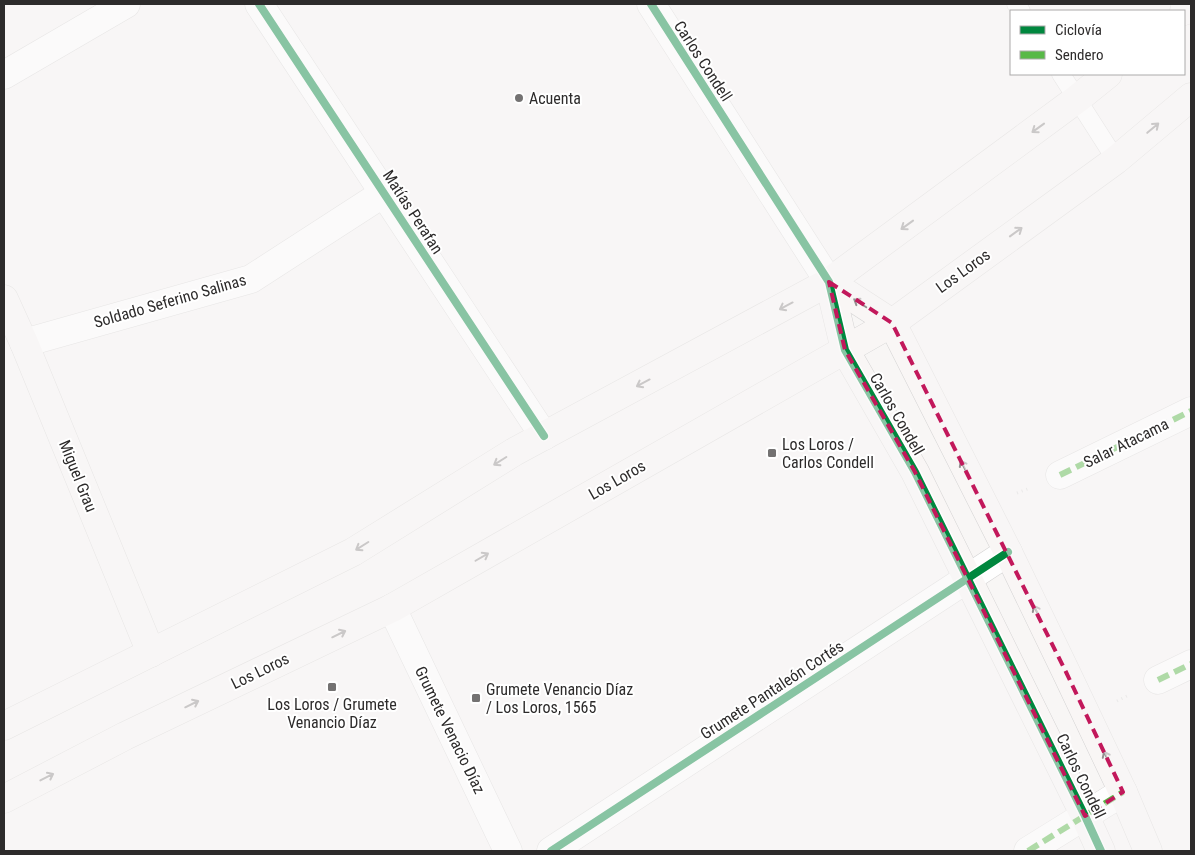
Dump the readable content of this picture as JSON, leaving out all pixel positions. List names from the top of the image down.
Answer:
{
  "streets": {
    "main road": ["Carlos Condell", "Los Loros", "Miguel Grau"],
    "street": [
      "Matías Perafan",
      "Soldado Seferino Salinas",
      "Salar Atacama",
      "Grumete Pantaleón Cortés",
      "Grumete Venacio Díaz"
    ]
  },
  "crossings": [
    ["Carlos Condell", "Los Loros"],
    ["Carlos Condell", "Grumete Pantaleón Cortés"],
    ["Matías Perafan", "Soldado Seferino Salinas"],
    ["Los Loros", "Grumete Venacio Díaz"],
    ["Soldado Seferino Salinas", "Miguel Grau"]
  ],
  "places": {
    "other": ["Acuenta"],
    "transit": ["Los Loros / Carlos Condell", "Los Loros / Grumete Venancio Díaz", "Grumete Venancio Díaz / Los Loros, 1565"]
  },
  "legend": ["Ciclovía", "Sendero"]
}
